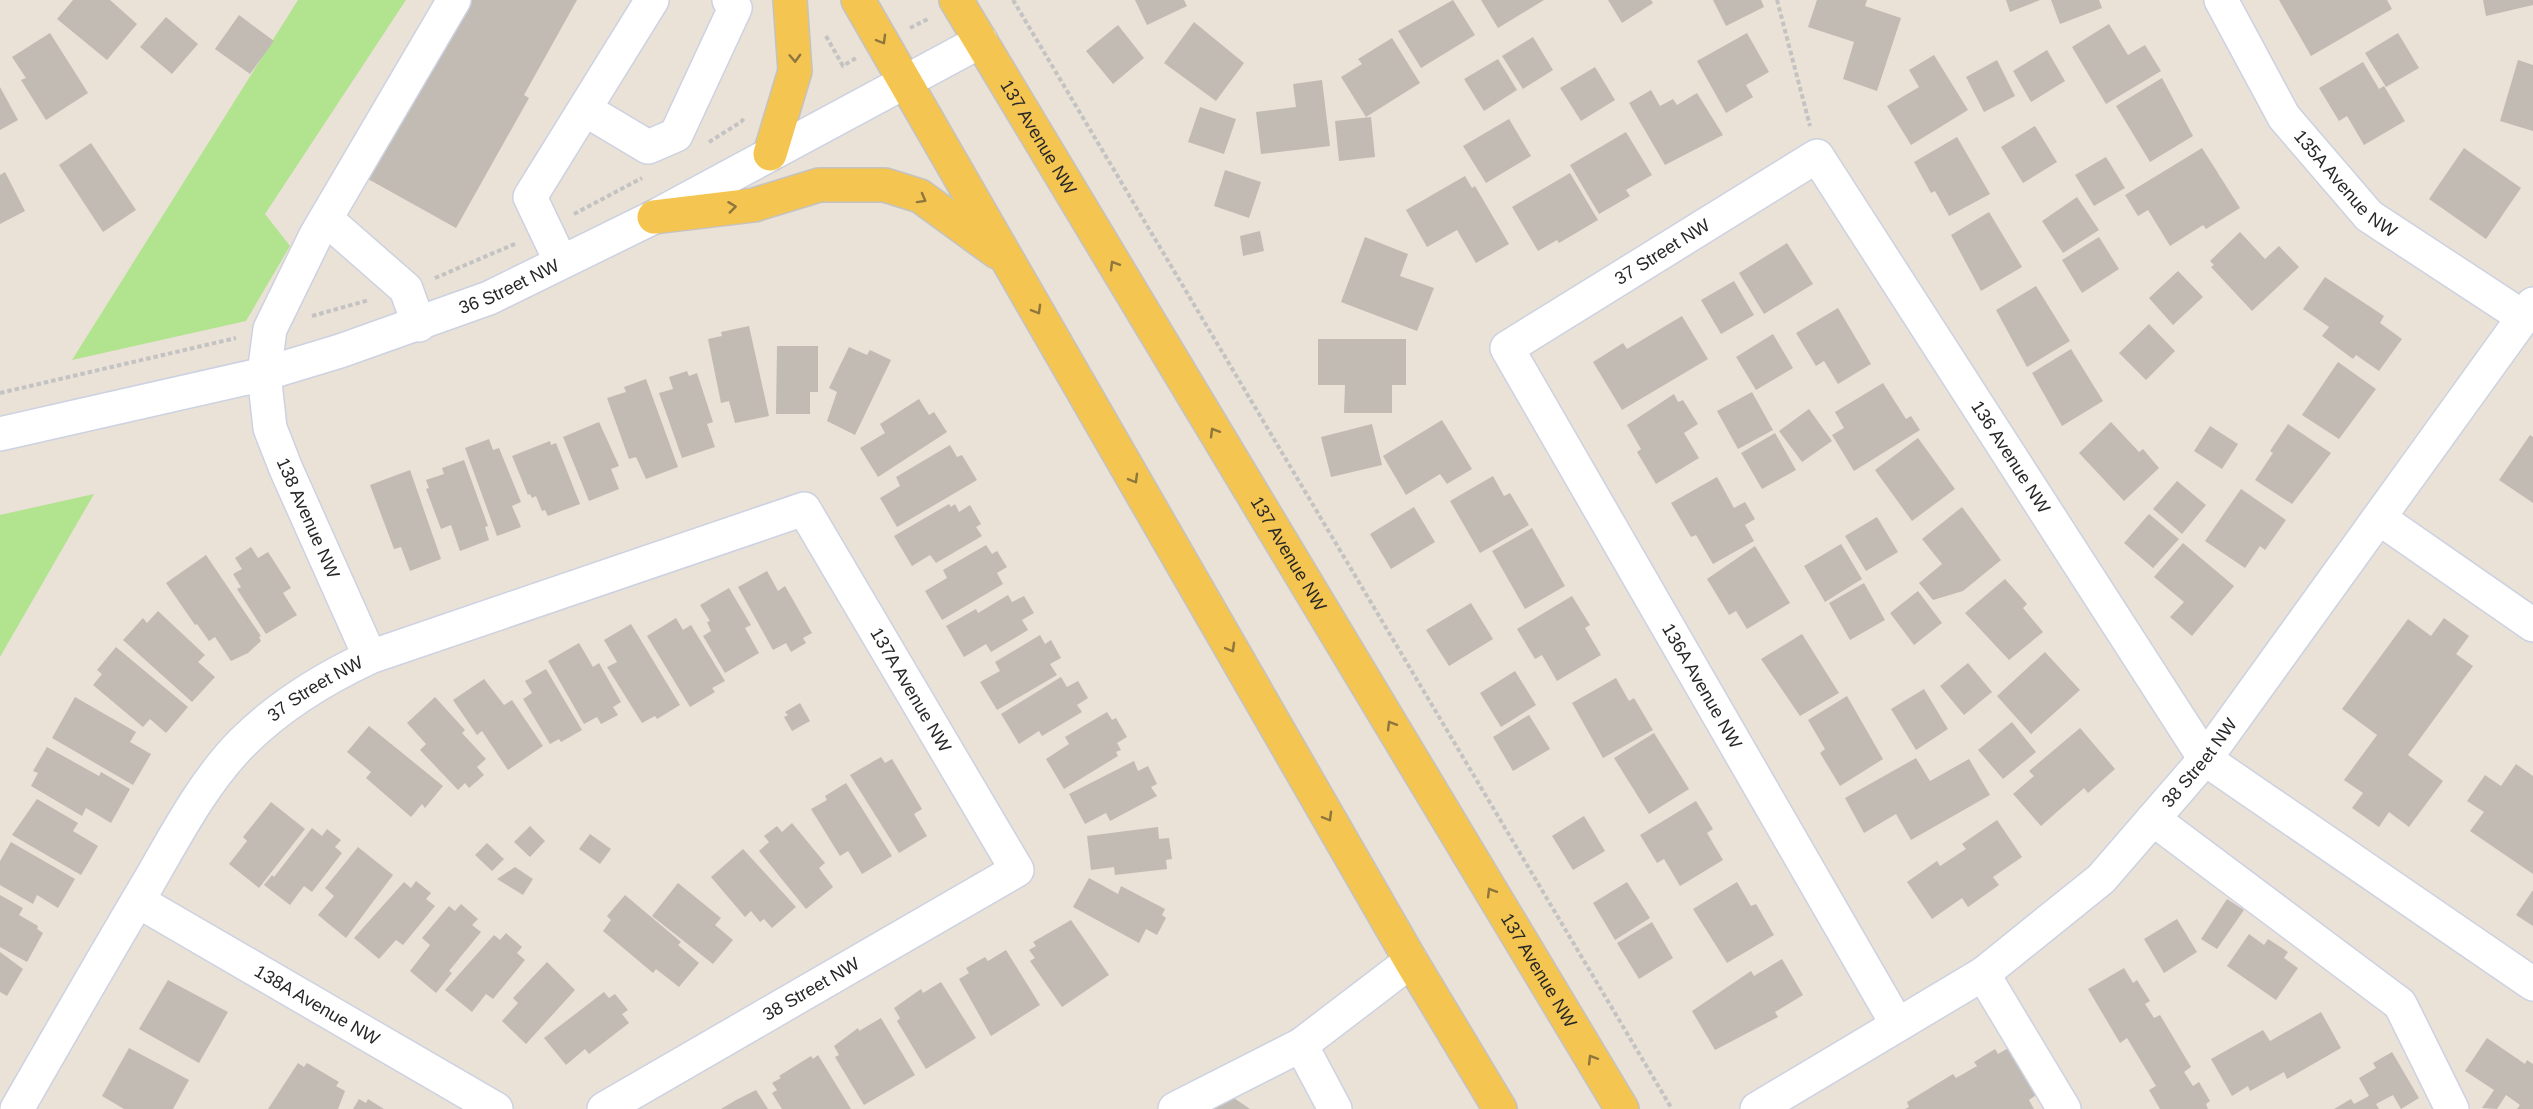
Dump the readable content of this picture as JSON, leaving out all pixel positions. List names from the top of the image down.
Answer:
{
  "streets": {
    "main road": ["137 Avenue NW"],
    "street": [
      "135A Avenue NW",
      "37 Street NW",
      "36 Street NW",
      "136 Avenue NW",
      "138 Avenue NW",
      "136A Avenue NW",
      "137A Avenue NW",
      "38 Street NW",
      "138A Avenue NW"
    ]
  },
  "crossings": [
    ["137 Avenue NW", "36 Street NW"],
    ["135A Avenue NW", "38 Street NW"],
    ["37 Street NW", "136 Avenue NW"],
    ["37 Street NW", "138 Avenue NW"],
    ["37 Street NW", "136A Avenue NW"],
    ["37 Street NW", "137A Avenue NW"],
    ["37 Street NW", "138A Avenue NW"],
    ["36 Street NW", "138 Avenue NW"],
    ["136 Avenue NW", "38 Street NW"],
    ["136A Avenue NW", "38 Street NW"],
    ["137A Avenue NW", "38 Street NW"]
  ]
}
